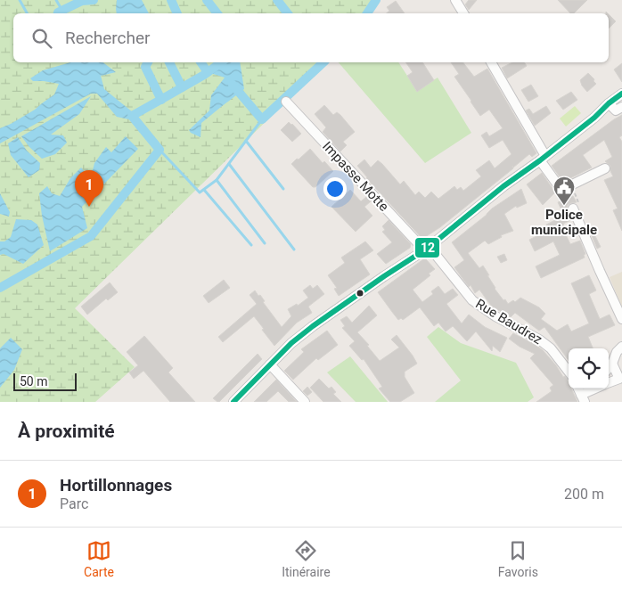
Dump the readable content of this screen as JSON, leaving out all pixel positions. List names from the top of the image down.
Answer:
{
  "streets": {
    "street": ["Impasse Motte", "Rue Baudrez"]
  },
  "crossings": [
    ["Impasse Motte", "Rue Baudrez"]
  ],
  "places": {
    "public building": ["Police municipale"]
  },
  "lines": ["transit line 12"],
  "scale_bar": "50 m",
  "page": {
    "search": "Rechercher",
    "pins": "1",
    "scale": "50 m",
    "heading": "À proximité",
    "list": [
      {
        "mark": "1",
        "name": "Hortillonnages",
        "note": "Parc",
        "value": "200 m"
      }
    ],
    "nav": ["Carte", "Itinéraire", "Favoris"]
  }
}
